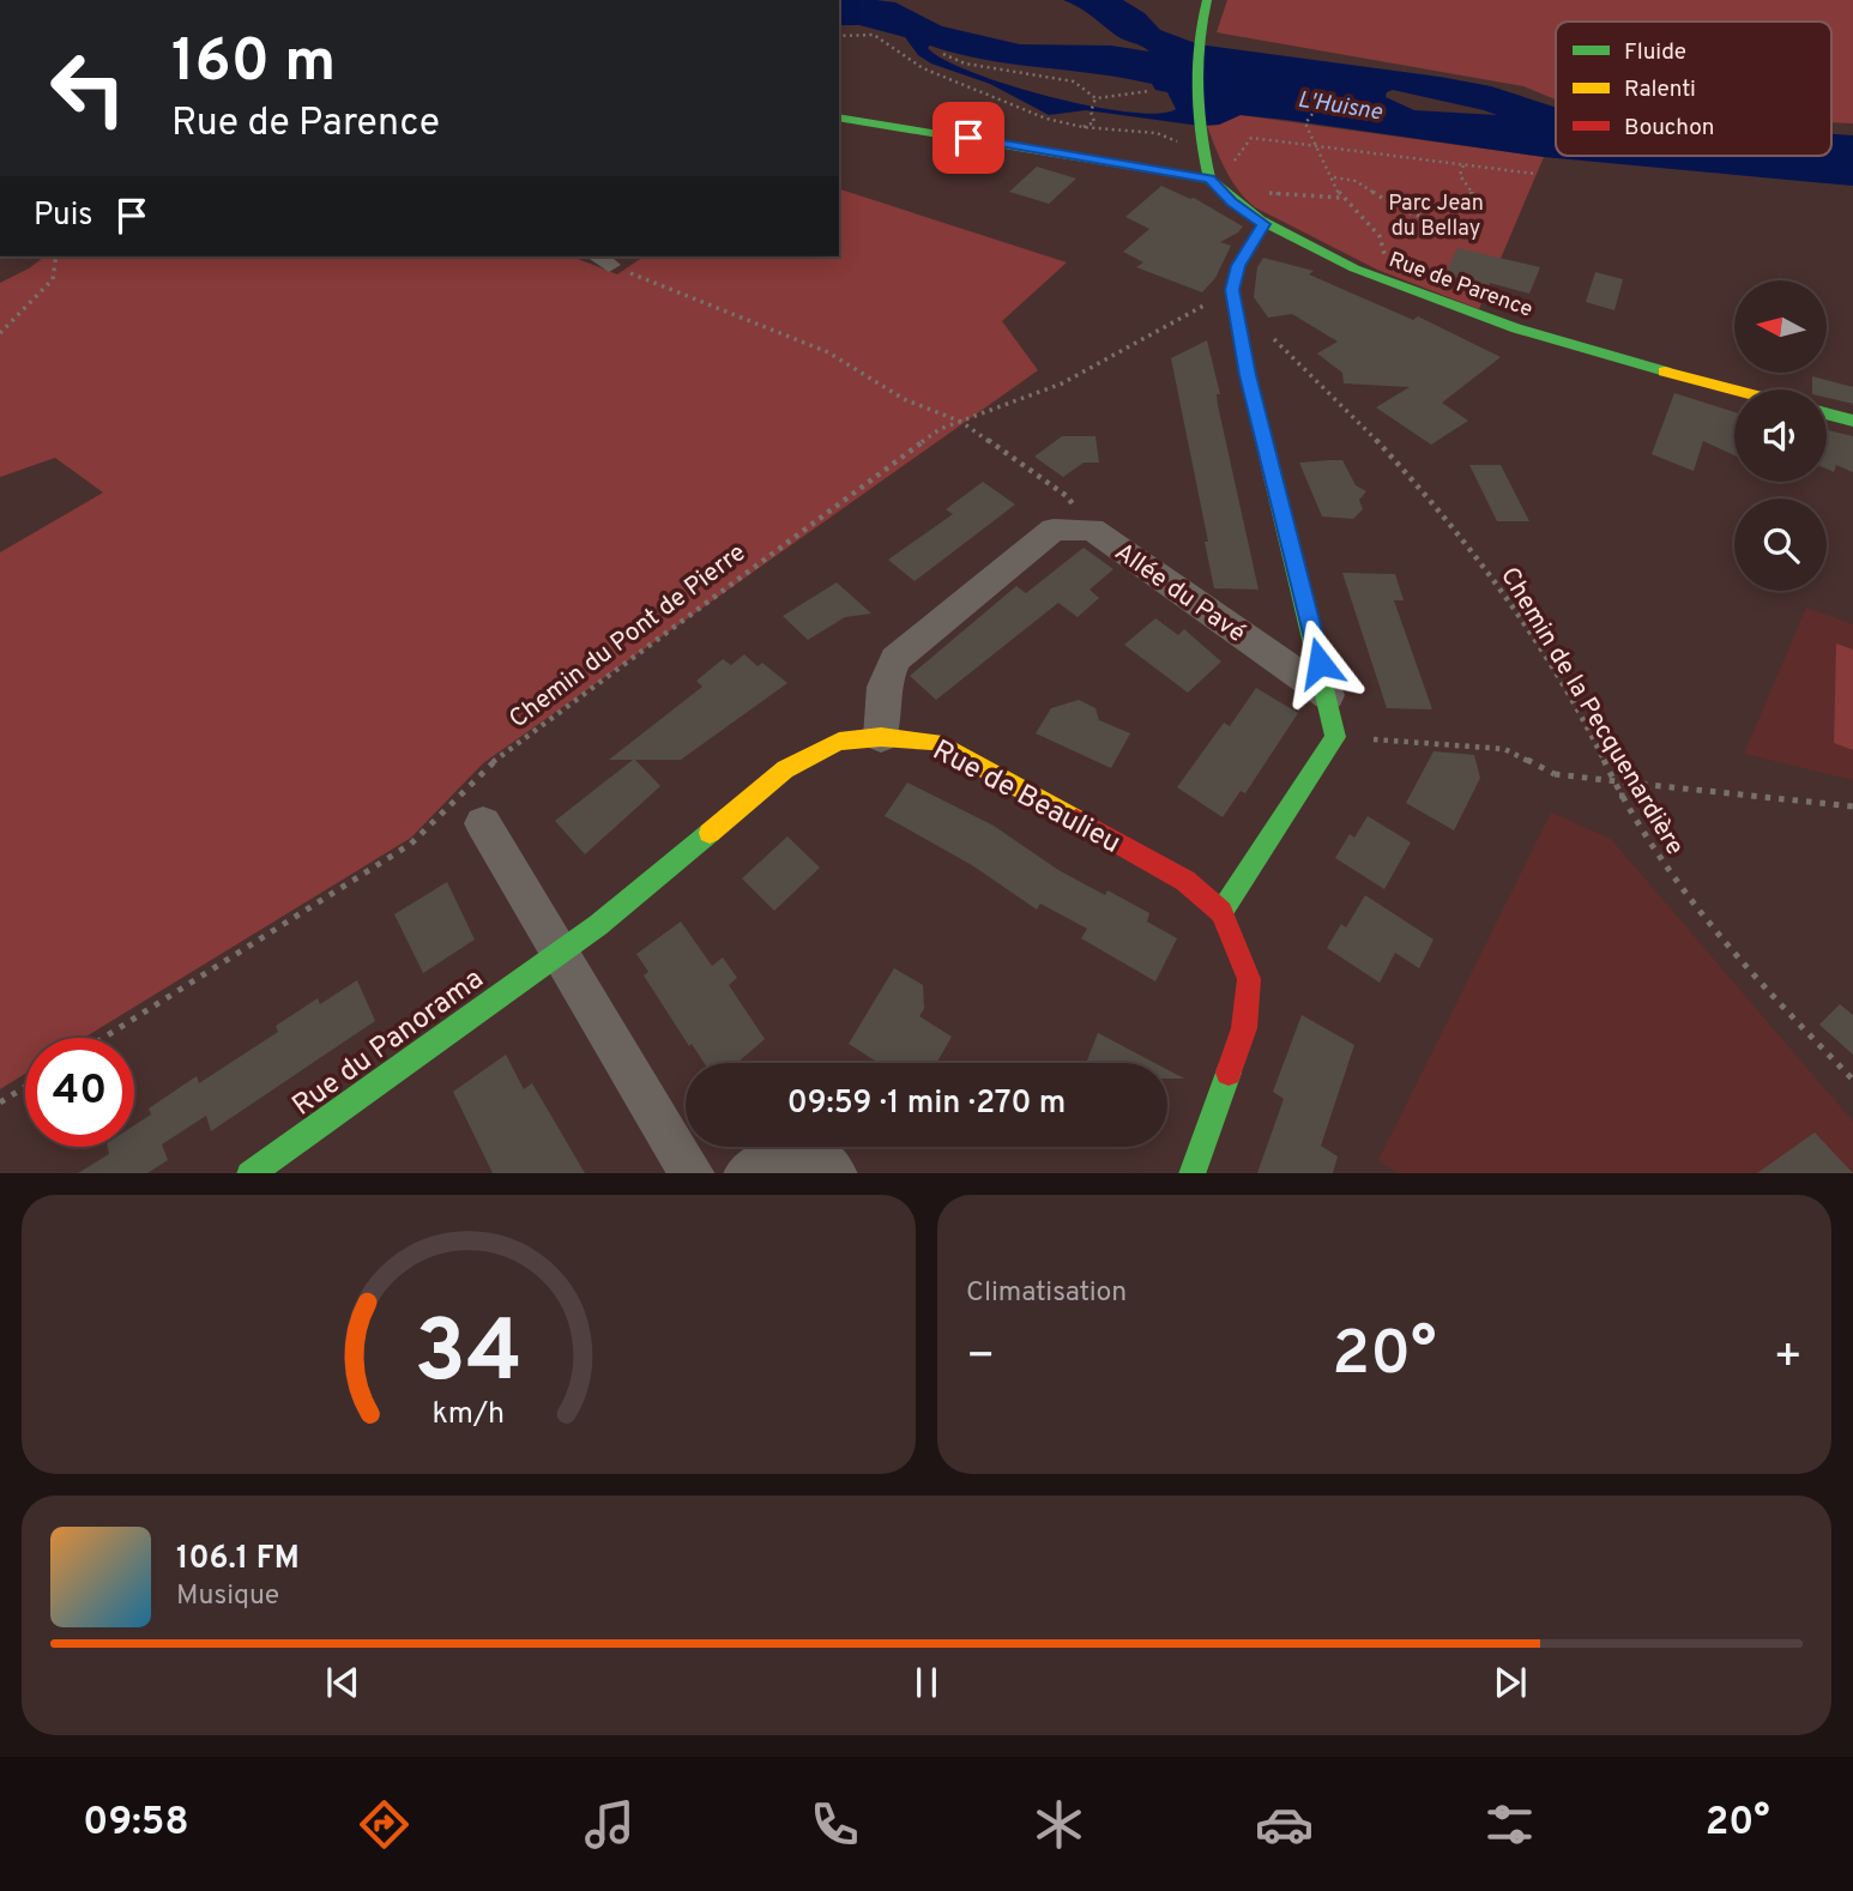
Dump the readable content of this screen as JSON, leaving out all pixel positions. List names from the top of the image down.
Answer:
{
  "streets": {
    "street": [
      "Rue de Parence",
      "Allée du Pavé",
      "Rue de Beaulieu",
      "Rue du Panorama"
    ],
    "path": ["Chemin du Pont de Pierre", "Chemin de la Pecquenardière"]
  },
  "crossings": [
    ["Allée du Pavé", "Rue de Beaulieu"],
    ["Rue de Beaulieu", "Rue du Panorama"]
  ],
  "water": ["L'Huisne"],
  "parks": ["Parc Jean du Bellay"],
  "legend": ["Fluide", "Ralenti", "Bouchon"],
  "north": "left",
  "page": {
    "turn": ["160 m", "Rue de Parence"],
    "then": "Puis",
    "limit": "40",
    "trip": "09:59 · 1 min · 270 m",
    "tile": "Climatisation",
    "heat": ["−", "20°", "+"],
    "song": ["106.1 FM", "Musique"],
    "tabs": ["09:58", "20°"],
    "gauge": ["34", "km/h"]
  }
}
